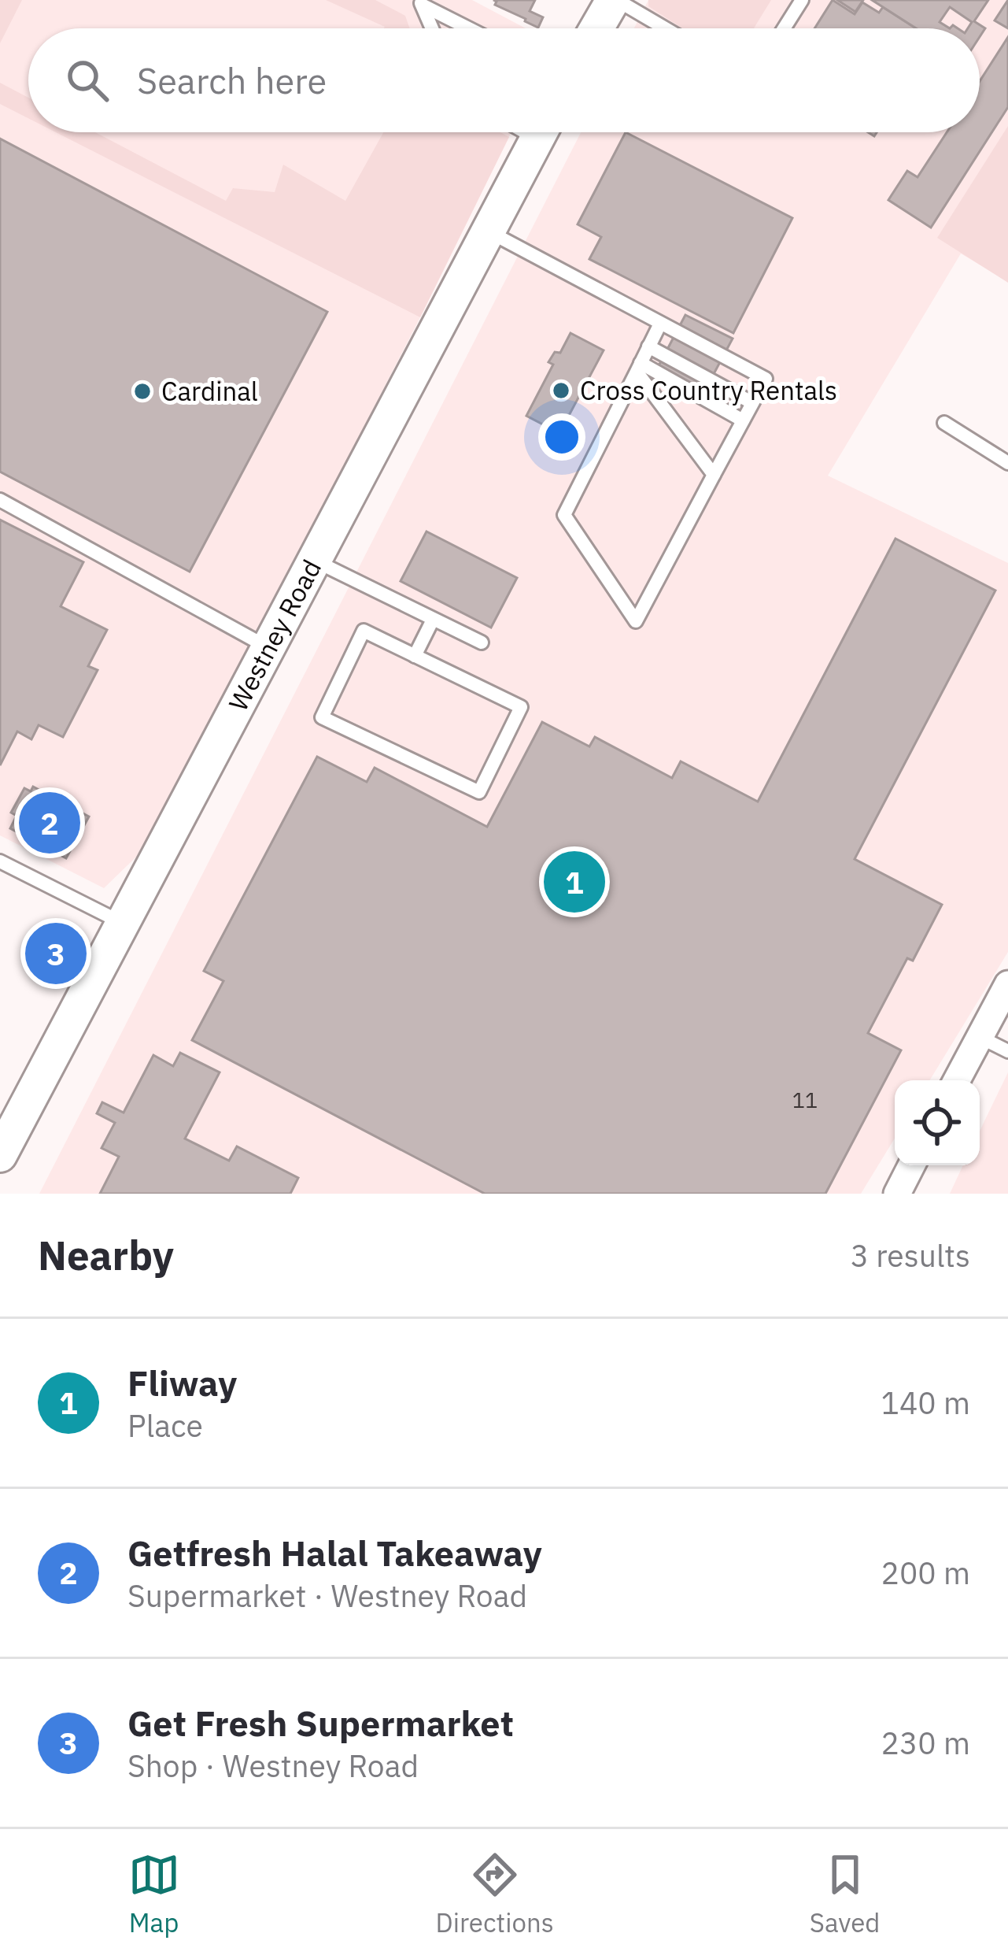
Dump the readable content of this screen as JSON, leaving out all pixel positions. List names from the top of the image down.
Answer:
{
  "streets": {
    "street": ["Westney Road"]
  },
  "places": ["Cross Country Rentals", "Cardinal"],
  "house_numbers": ["11"],
  "page": {
    "search": "Search here",
    "pins": ["2", "1", "3"],
    "heading": ["Nearby", "3 results"],
    "list": [
      {
        "mark": "1",
        "name": "Fliway",
        "note": "Place",
        "value": "140 m"
      },
      {
        "mark": "2",
        "name": "Getfresh Halal Takeaway",
        "note": "Supermarket · Westney Road",
        "value": "200 m"
      },
      {
        "mark": "3",
        "name": "Get Fresh Supermarket",
        "note": "Shop · Westney Road",
        "value": "230 m"
      }
    ],
    "nav": ["Map", "Directions", "Saved"]
  }
}
